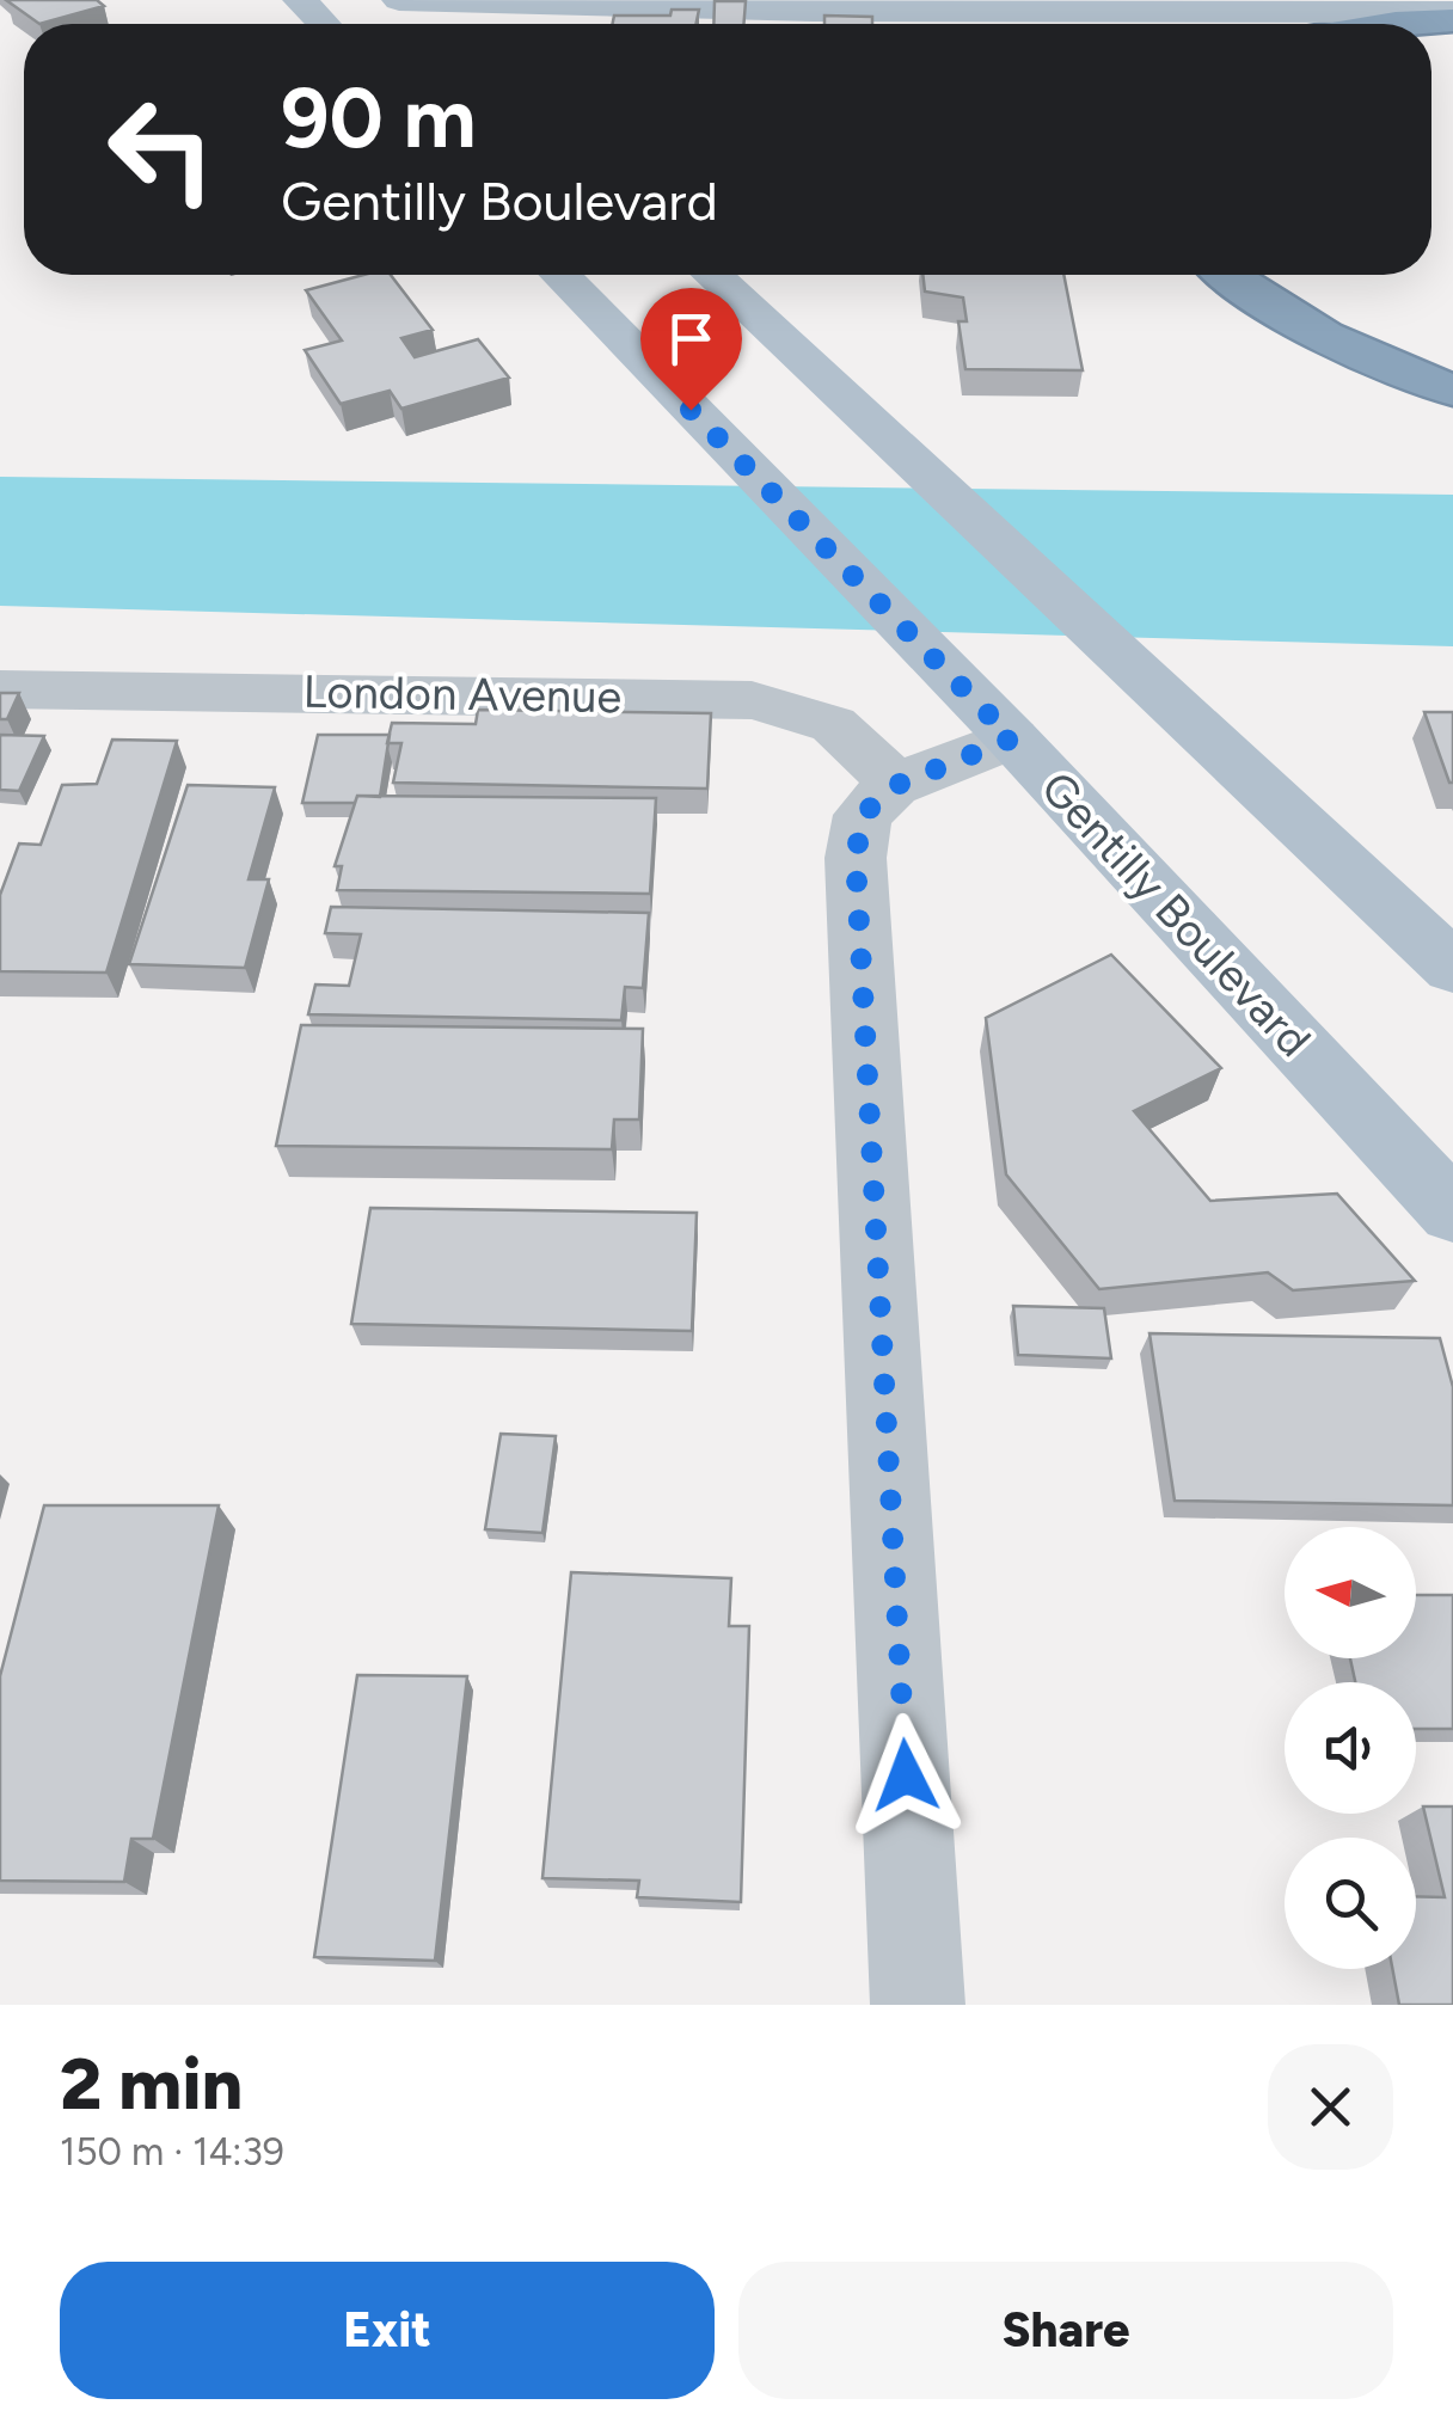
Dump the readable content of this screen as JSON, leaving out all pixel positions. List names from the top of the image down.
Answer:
{
  "streets": {
    "main road": ["Gentilly Boulevard"],
    "street": ["London Avenue"]
  },
  "north": "left",
  "page": {
    "turn": ["90 m", "Gentilly Boulevard"],
    "heading": ["2 min", "150 m · 14:39"],
    "buttons": ["Exit", "Share"]
  }
}
